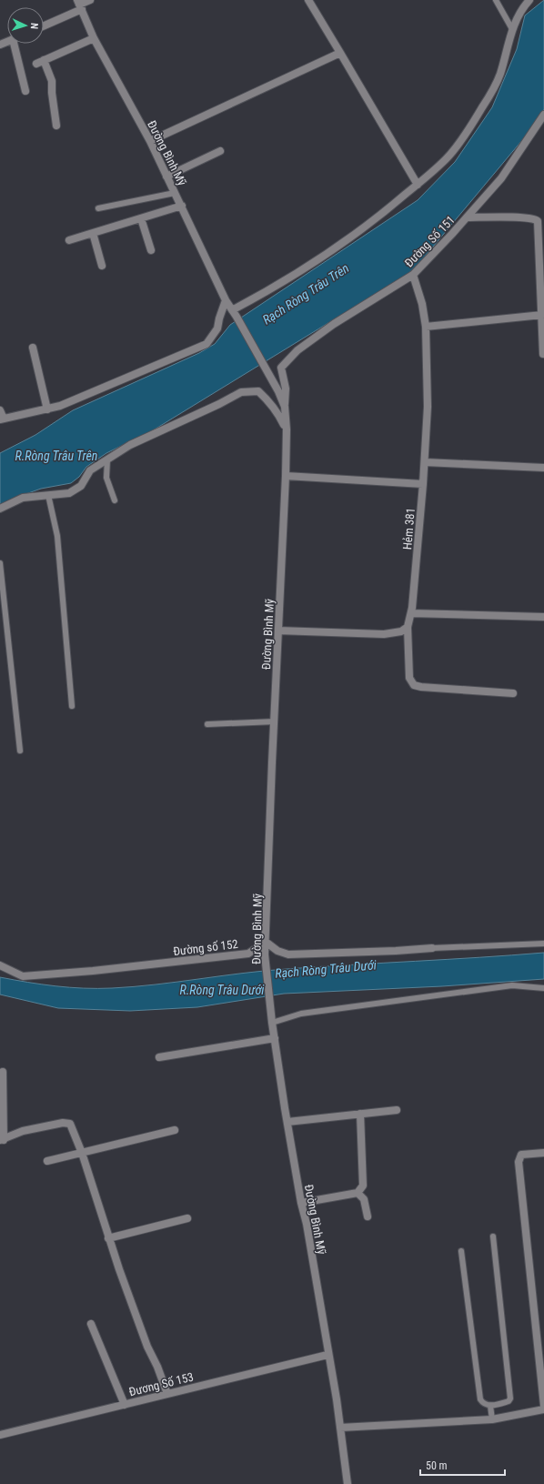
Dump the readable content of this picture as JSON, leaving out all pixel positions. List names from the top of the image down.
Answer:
{
  "streets": {
    "street": [
      "Đường Bình Mỹ",
      "Đường Số 151",
      "Hẻm 381",
      "Đường số 152",
      "Đương Số 153"
    ]
  },
  "crossings": [
    ["Đường Bình Mỹ", "Đường Số 151"],
    ["Đường Bình Mỹ", "Đường số 152"],
    ["Đường Bình Mỹ", "Đương Số 153"],
    ["Đường Số 151", "Hẻm 381"]
  ],
  "water": [
    "Rạch Ròng Trâu Trên",
    "R.Ròng Trâu Trên",
    "Rạch Ròng Trâu Dưới",
    "R.Ròng Trâu Dưới"
  ],
  "scale_bar": "50 m",
  "north": "right"
}
